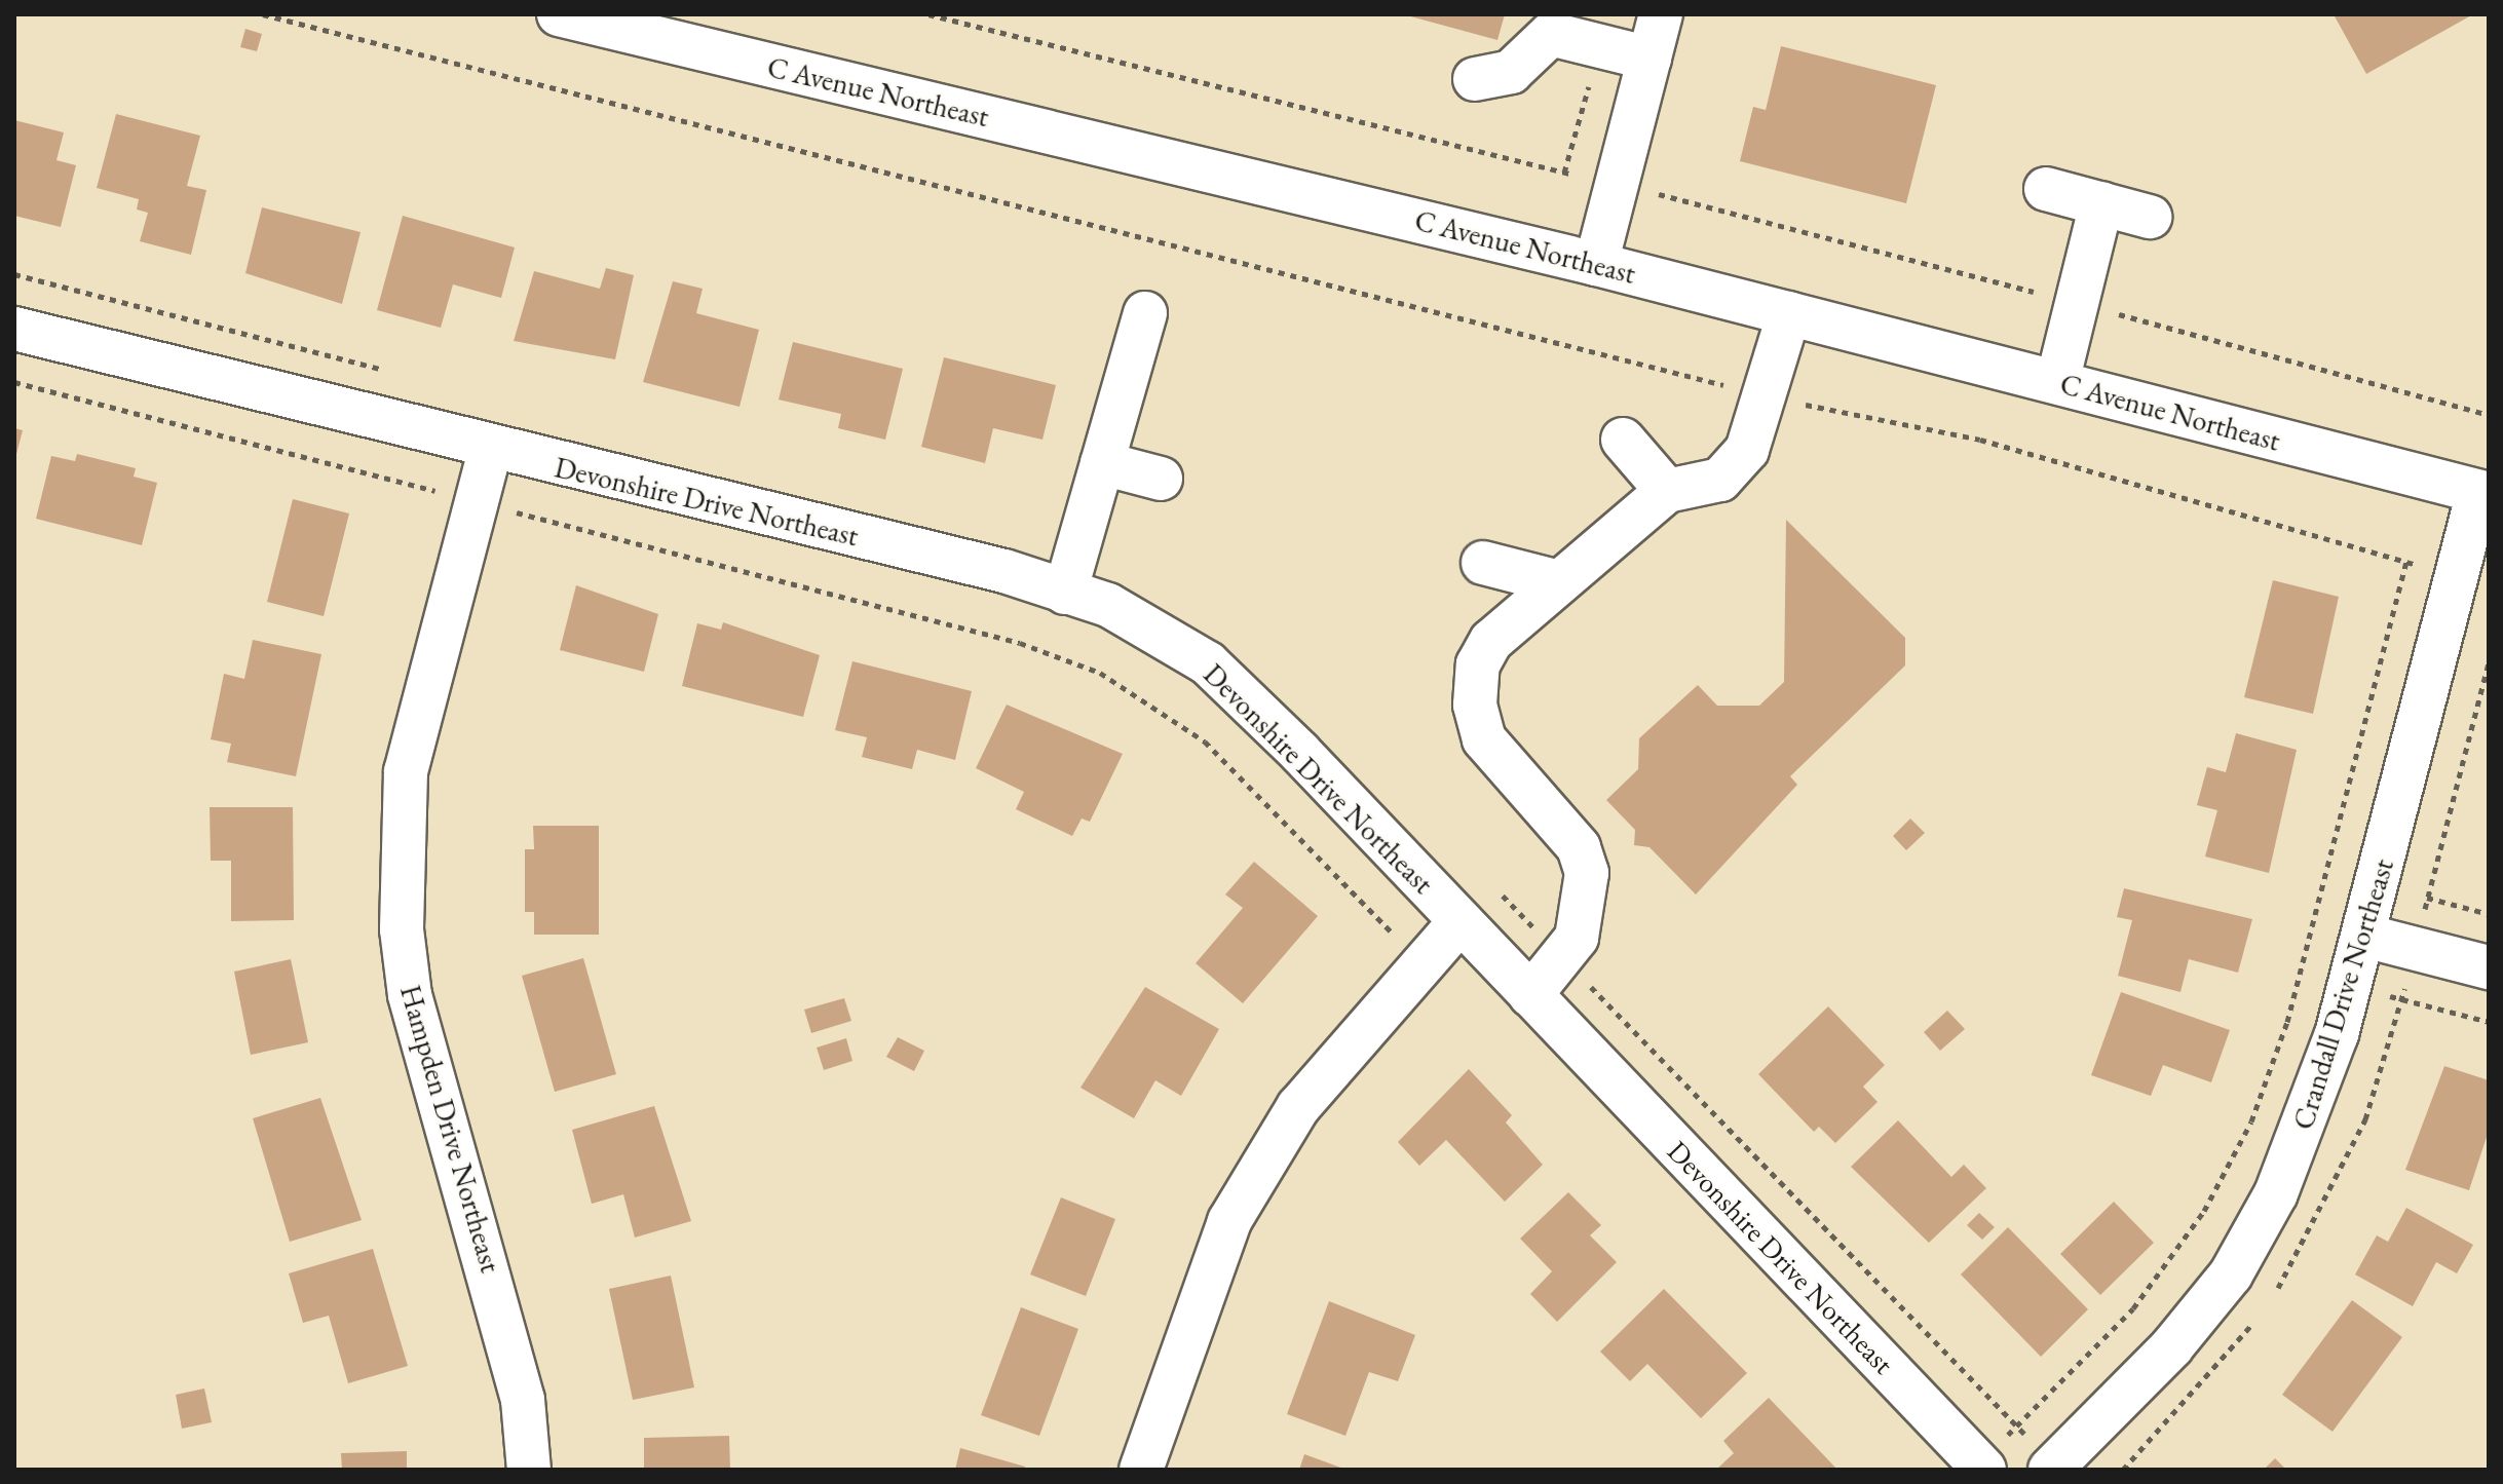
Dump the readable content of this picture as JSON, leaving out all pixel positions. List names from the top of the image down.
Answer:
{
  "streets": {
    "street": [
      "C Avenue Northeast",
      "Devonshire Drive Northeast",
      "Crandall Drive Northeast",
      "Hampden Drive Northeast"
    ]
  },
  "crossings": [
    ["C Avenue Northeast", "Crandall Drive Northeast"],
    ["Devonshire Drive Northeast", "Hampden Drive Northeast"]
  ]
}
